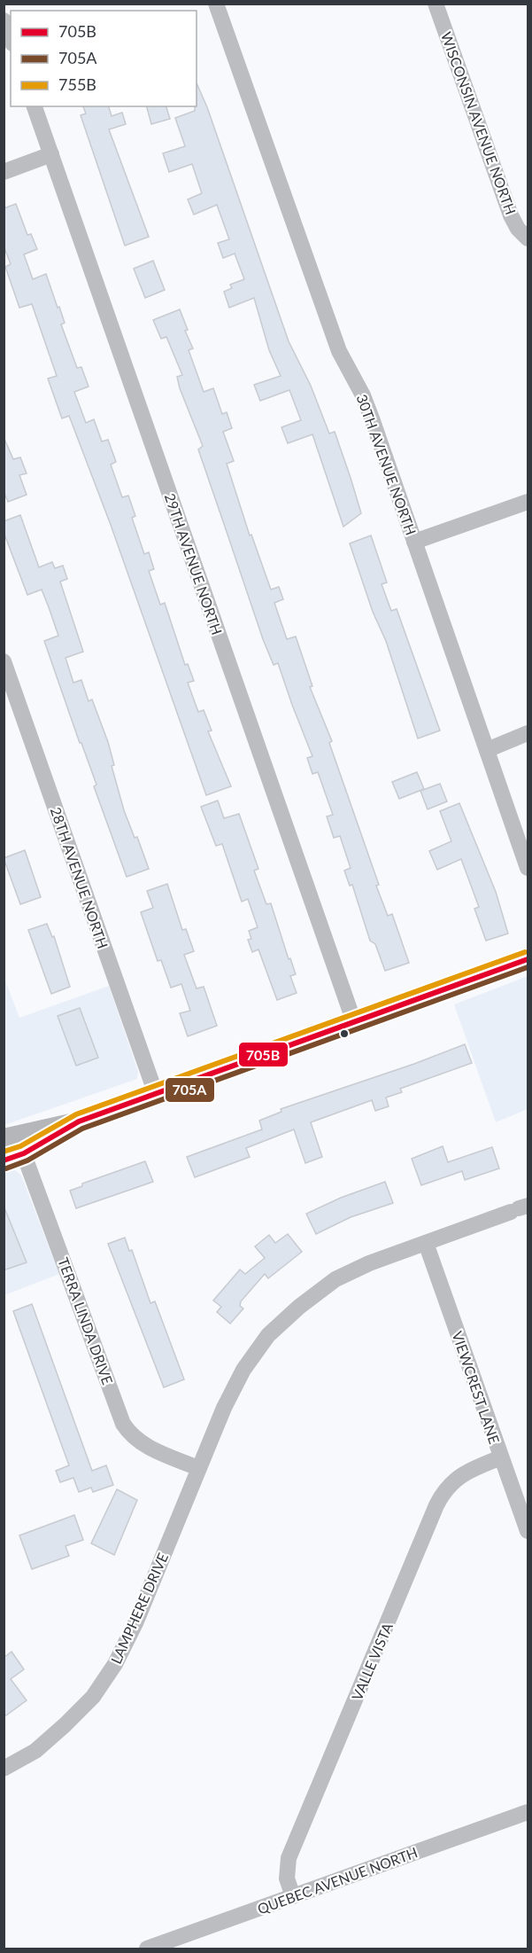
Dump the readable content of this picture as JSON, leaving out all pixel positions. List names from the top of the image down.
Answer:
{
  "streets": {
    "street": [
      "WISCONSIN AVENUE NORTH",
      "30TH AVENUE NORTH",
      "29TH AVENUE NORTH",
      "28TH AVENUE NORTH",
      "TERRA LINDA DRIVE",
      "VIEWCREST LANE",
      "LAMPHERE DRIVE",
      "VALLE VISTA",
      "QUEBEC AVENUE NORTH"
    ]
  },
  "crossings": [
    ["TERRA LINDA DRIVE", "LAMPHERE DRIVE"],
    ["VIEWCREST LANE", "LAMPHERE DRIVE"],
    ["VIEWCREST LANE", "VALLE VISTA"],
    ["VALLE VISTA", "QUEBEC AVENUE NORTH"]
  ],
  "lines": ["transit line 755B", "transit line 705B", "transit line 705A"],
  "legend": ["705B", "705A", "755B"]
}
